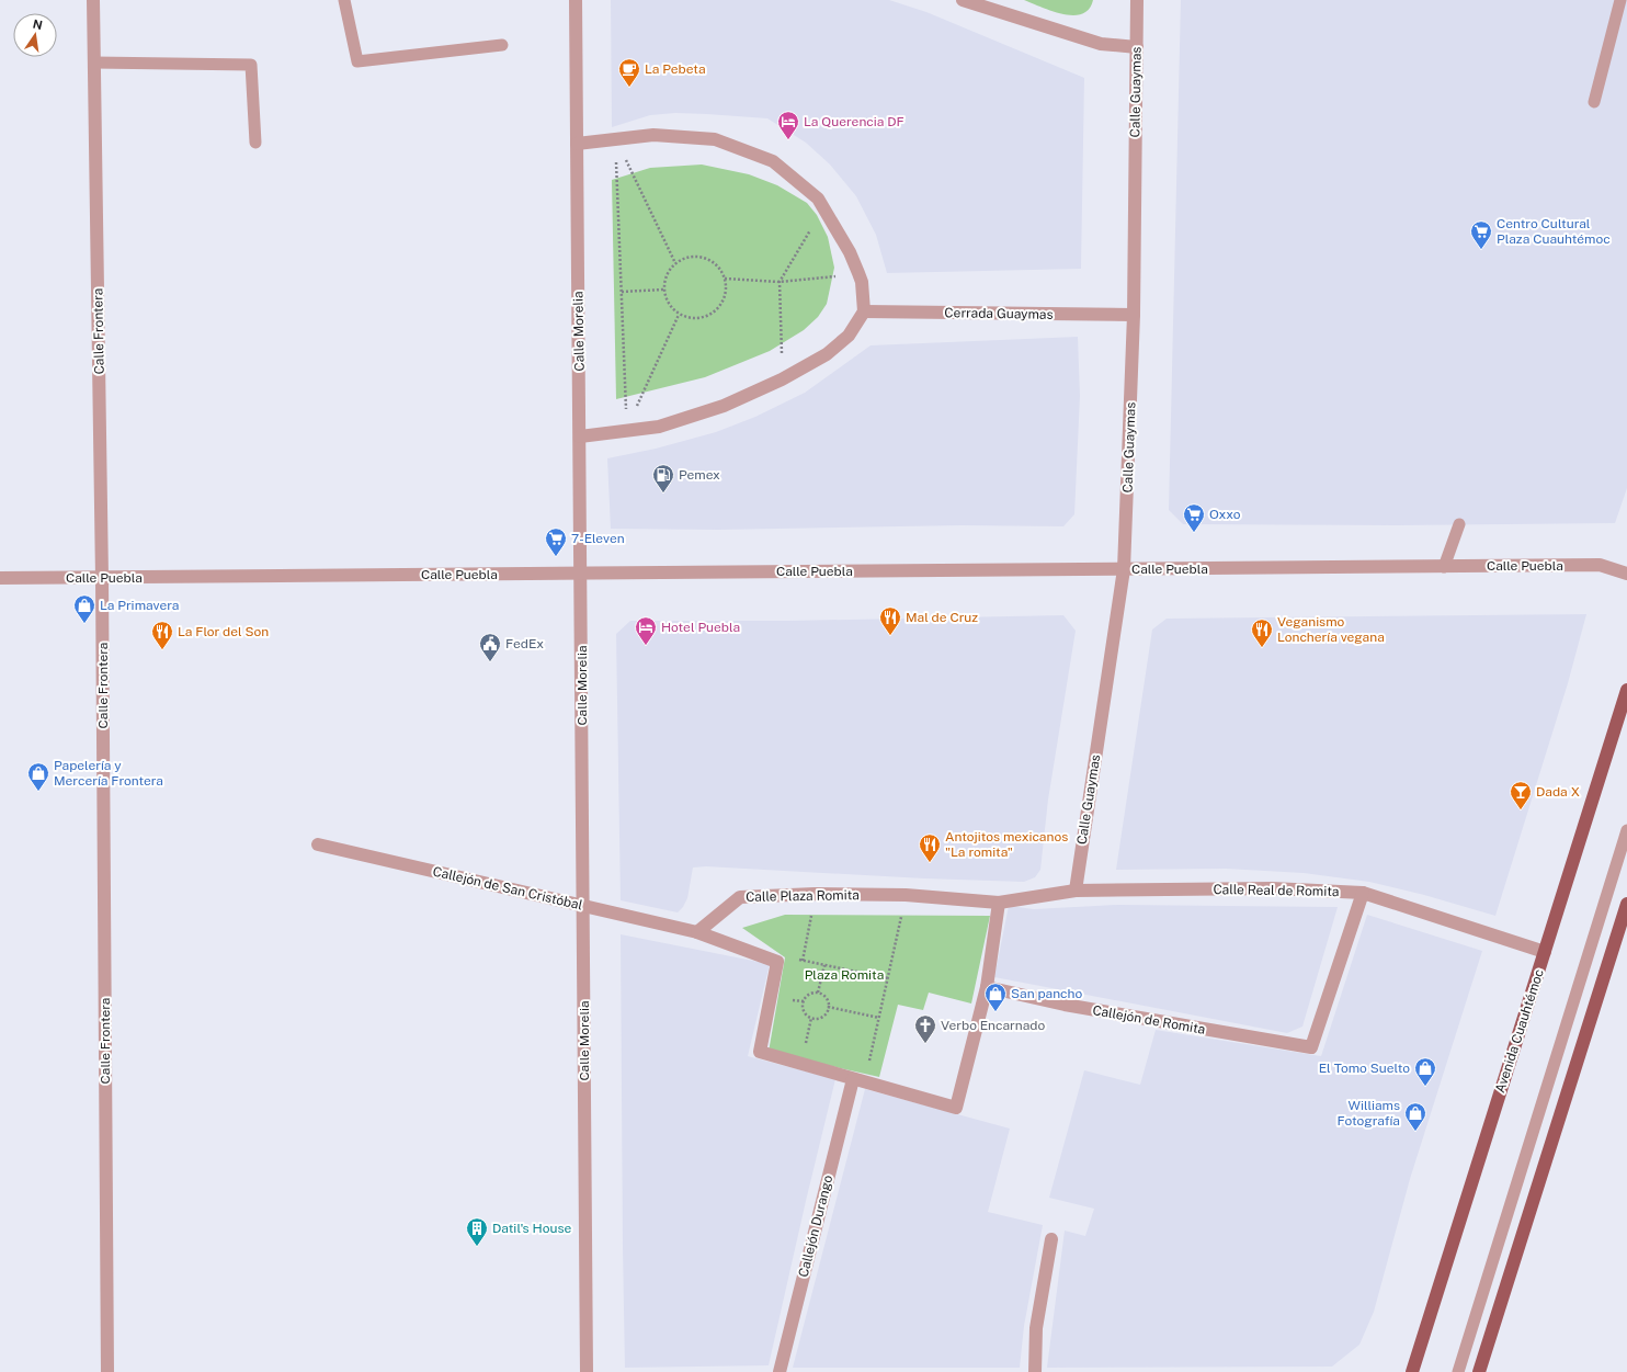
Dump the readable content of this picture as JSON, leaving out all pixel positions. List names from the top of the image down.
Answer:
{
  "streets": {
    "main road": ["Avenida Cuauhtémoc"],
    "street": [
      "Calle Guaymas",
      "Cerrada Guaymas",
      "Calle Frontera",
      "Calle Morelia",
      "Calle Puebla",
      "Callejón de San Cristóbal",
      "Calle Real de Romita",
      "Calle Plaza Romita",
      "Callejón de Romita",
      "Callejón Durango"
    ]
  },
  "crossings": [
    ["Calle Guaymas", "Cerrada Guaymas"],
    ["Calle Guaymas", "Calle Puebla"],
    ["Calle Guaymas", "Calle Real de Romita"],
    ["Calle Frontera", "Calle Puebla"],
    ["Calle Morelia", "Calle Puebla"],
    ["Calle Morelia", "Callejón de San Cristóbal"],
    ["Callejón de San Cristóbal", "Calle Plaza Romita"],
    ["Calle Real de Romita", "Calle Plaza Romita"],
    ["Calle Real de Romita", "Callejón de Romita"],
    ["Calle Real de Romita", "Avenida Cuauhtémoc"]
  ],
  "parks": ["Plaza Romita"],
  "places": {
    "cafe": ["La Pebeta"],
    "hotel": ["La Querencia DF", "Hotel Puebla"],
    "supermarket": ["Centro Cultural Plaza Cuauhtémoc", "Oxxo", "7-Eleven"],
    "fuel station": ["Pemex"],
    "shop": [
      "La Primavera",
      "Papelería y Mercería Frontera",
      "San pancho",
      "El Tomo Suelto",
      "Williams Fotografía"
    ],
    "restaurant": [
      "Mal de Cruz",
      "Veganismo Lonchería vegana",
      "La Flor del Son",
      "Antojitos mexicanos \"La romita\""
    ],
    "public building": ["FedEx"],
    "bar": ["Dada X"],
    "church": ["Verbo Encarnado"],
    "building": ["Datil's House"]
  },
  "north": "top"
}
